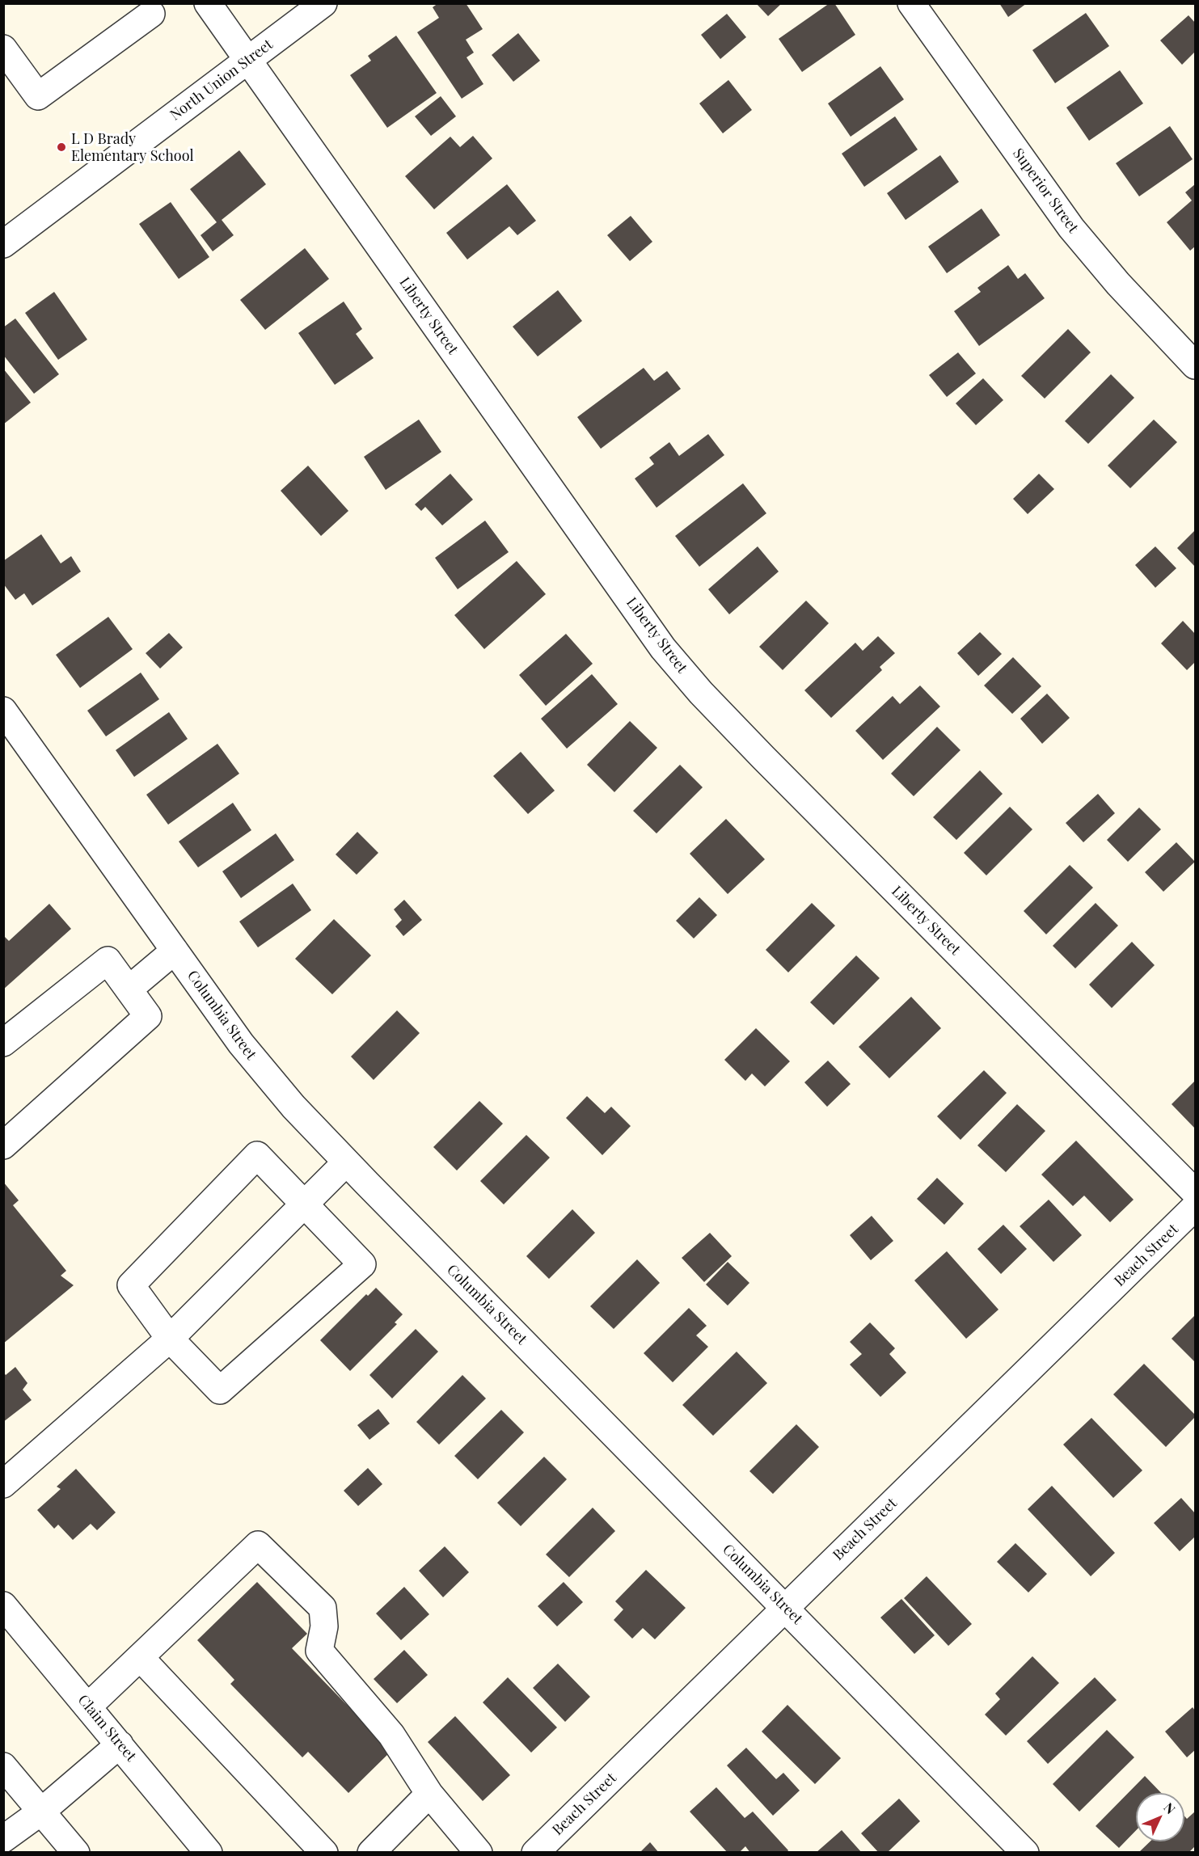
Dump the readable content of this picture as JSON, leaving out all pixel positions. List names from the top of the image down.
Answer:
{
  "streets": {
    "street": [
      "North Union Street",
      "Superior Street",
      "Liberty Street",
      "Columbia Street",
      "Beach Street",
      "Claim Street"
    ]
  },
  "crossings": [
    ["North Union Street", "Liberty Street"],
    ["Columbia Street", "Beach Street"]
  ],
  "places": ["L D Brady Elementary School"],
  "north": "top right"
}
